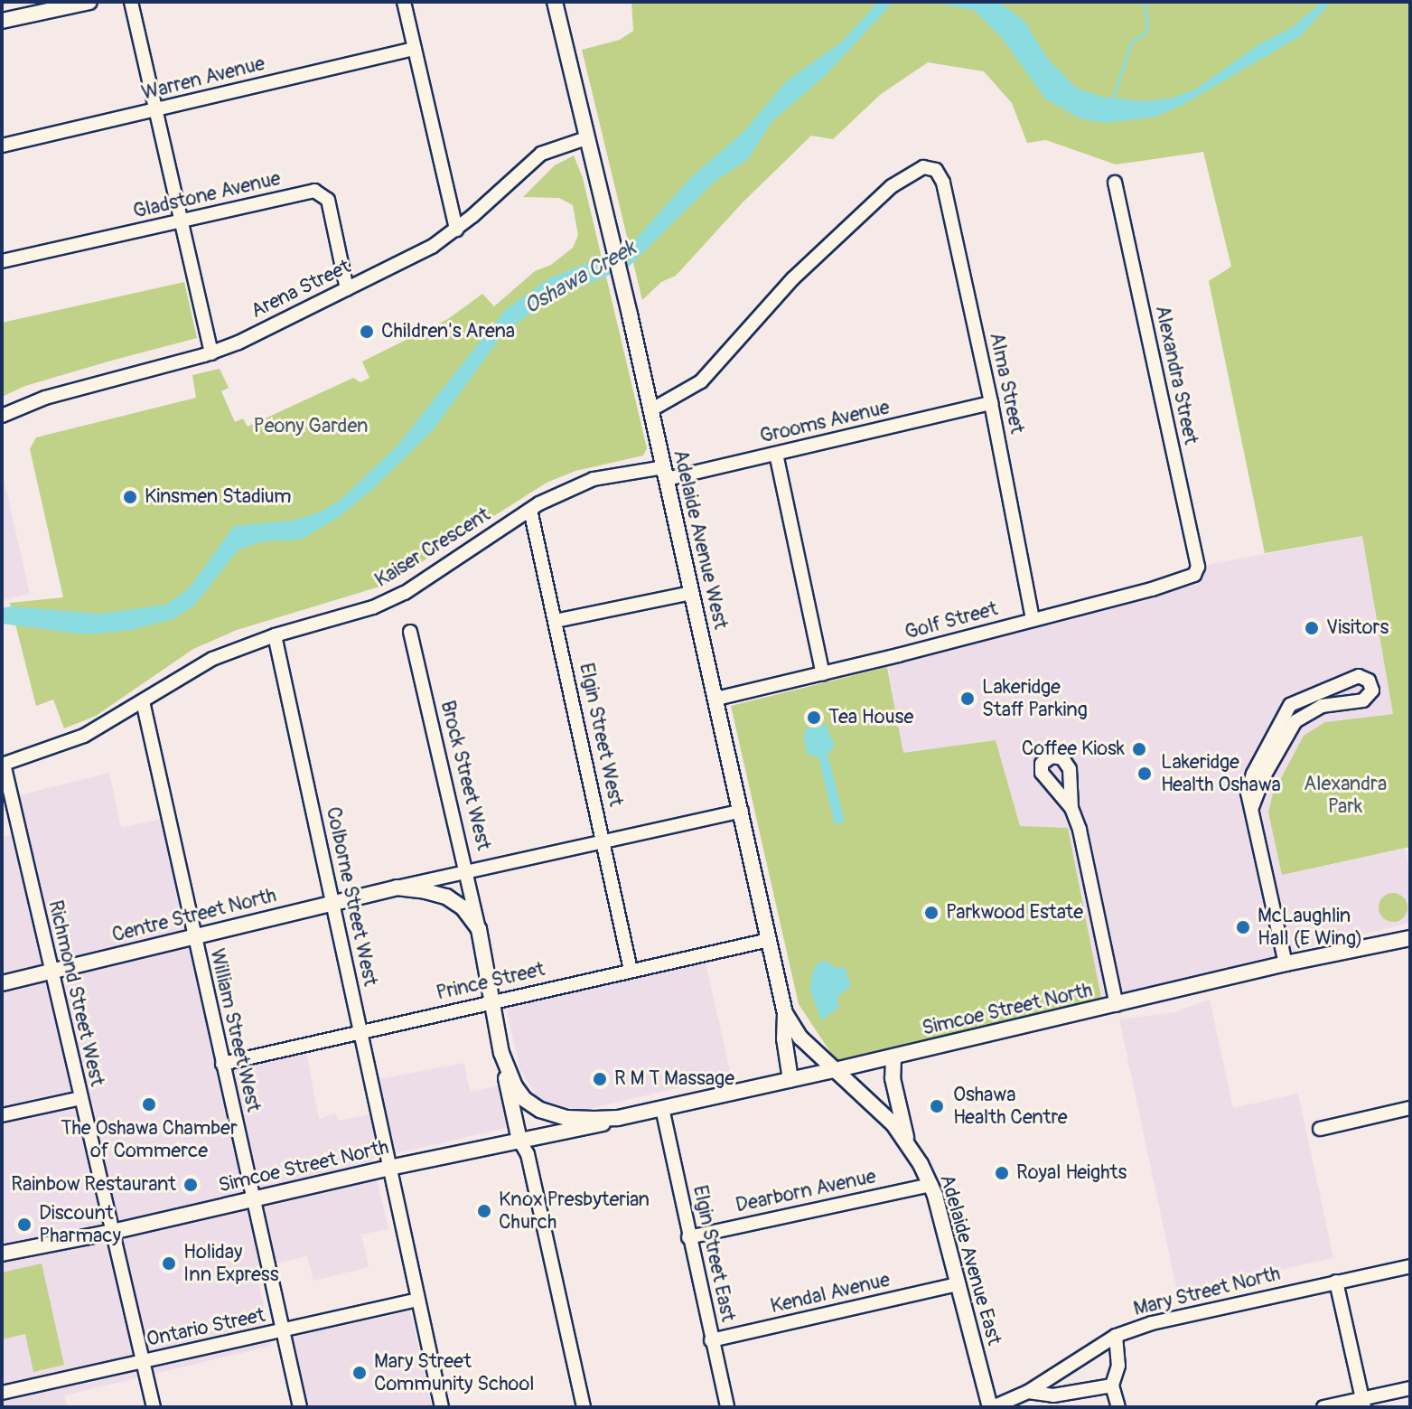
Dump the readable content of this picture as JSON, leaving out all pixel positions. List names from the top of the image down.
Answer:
{
  "streets": {
    "main road": [
      "Adelaide Avenue West",
      "Brock Street West",
      "Centre Street North",
      "Simcoe Street North",
      "Adelaide Avenue East"
    ],
    "street": [
      "Warren Avenue",
      "Gladstone Avenue",
      "Arena Street",
      "Alexandra Street",
      "Alma Street",
      "Grooms Avenue",
      "Kaiser Crescent",
      "Golf Street",
      "Elgin Street West",
      "Colborne Street West",
      "Prince Street",
      "Richmond Street West",
      "William Street West",
      "Dearborn Avenue",
      "Elgin Street East",
      "Mary Street North",
      "Kendal Avenue",
      "Ontario Street"
    ]
  },
  "crossings": [
    ["Gladstone Avenue", "Arena Street"],
    ["Arena Street", "Adelaide Avenue West"],
    ["Alexandra Street", "Golf Street"],
    ["Alma Street", "Grooms Avenue"],
    ["Alma Street", "Adelaide Avenue West"],
    ["Alma Street", "Golf Street"],
    ["Grooms Avenue", "Adelaide Avenue West"],
    ["Grooms Avenue", "Kaiser Crescent"],
    ["Adelaide Avenue West", "Kaiser Crescent"],
    ["Adelaide Avenue West", "Golf Street"],
    ["Adelaide Avenue West", "Centre Street North"],
    ["Adelaide Avenue West", "Prince Street"],
    ["Adelaide Avenue West", "Simcoe Street North"],
    ["Adelaide Avenue West", "Adelaide Avenue East"],
    ["Kaiser Crescent", "Elgin Street West"],
    ["Kaiser Crescent", "Colborne Street West"],
    ["Kaiser Crescent", "Richmond Street West"],
    ["Kaiser Crescent", "William Street West"],
    ["Elgin Street West", "Centre Street North"],
    ["Elgin Street West", "Prince Street"],
    ["Brock Street West", "Centre Street North"],
    ["Brock Street West", "Prince Street"],
    ["Brock Street West", "Simcoe Street North"],
    ["Colborne Street West", "Centre Street North"],
    ["Colborne Street West", "Prince Street"],
    ["Colborne Street West", "Simcoe Street North"],
    ["Colborne Street West", "Ontario Street"],
    ["Centre Street North", "Richmond Street West"],
    ["Centre Street North", "William Street West"],
    ["Prince Street", "William Street West"],
    ["Richmond Street West", "Simcoe Street North"],
    ["Richmond Street West", "Ontario Street"],
    ["Simcoe Street North", "William Street West"],
    ["Simcoe Street North", "Elgin Street East"],
    ["Simcoe Street North", "Adelaide Avenue East"],
    ["William Street West", "Ontario Street"],
    ["Dearborn Avenue", "Elgin Street East"],
    ["Dearborn Avenue", "Adelaide Avenue East"],
    ["Elgin Street East", "Kendal Avenue"],
    ["Adelaide Avenue East", "Mary Street North"],
    ["Adelaide Avenue East", "Kendal Avenue"]
  ],
  "water": ["Oshawa Creek"],
  "parks": ["Peony Garden", "Alexandra Park"],
  "places": [
    "Children's Arena",
    "Kinsmen Stadium",
    "Visitors",
    "Lakeridge Staff Parking",
    "Tea House",
    "Coffee Kiosk",
    "Lakeridge Health Oshawa",
    "Parkwood Estate",
    "McLaughlin Hall (E Wing)",
    "R M T Massage",
    "The Oshawa Chamber of Commerce",
    "Oshawa Health Centre",
    "Royal Heights",
    "Rainbow Restaurant",
    "Knox Presbyterian Church",
    "Discount Pharmacy",
    "Holiday Inn Express",
    "Mary Street Community School"
  ]
}
